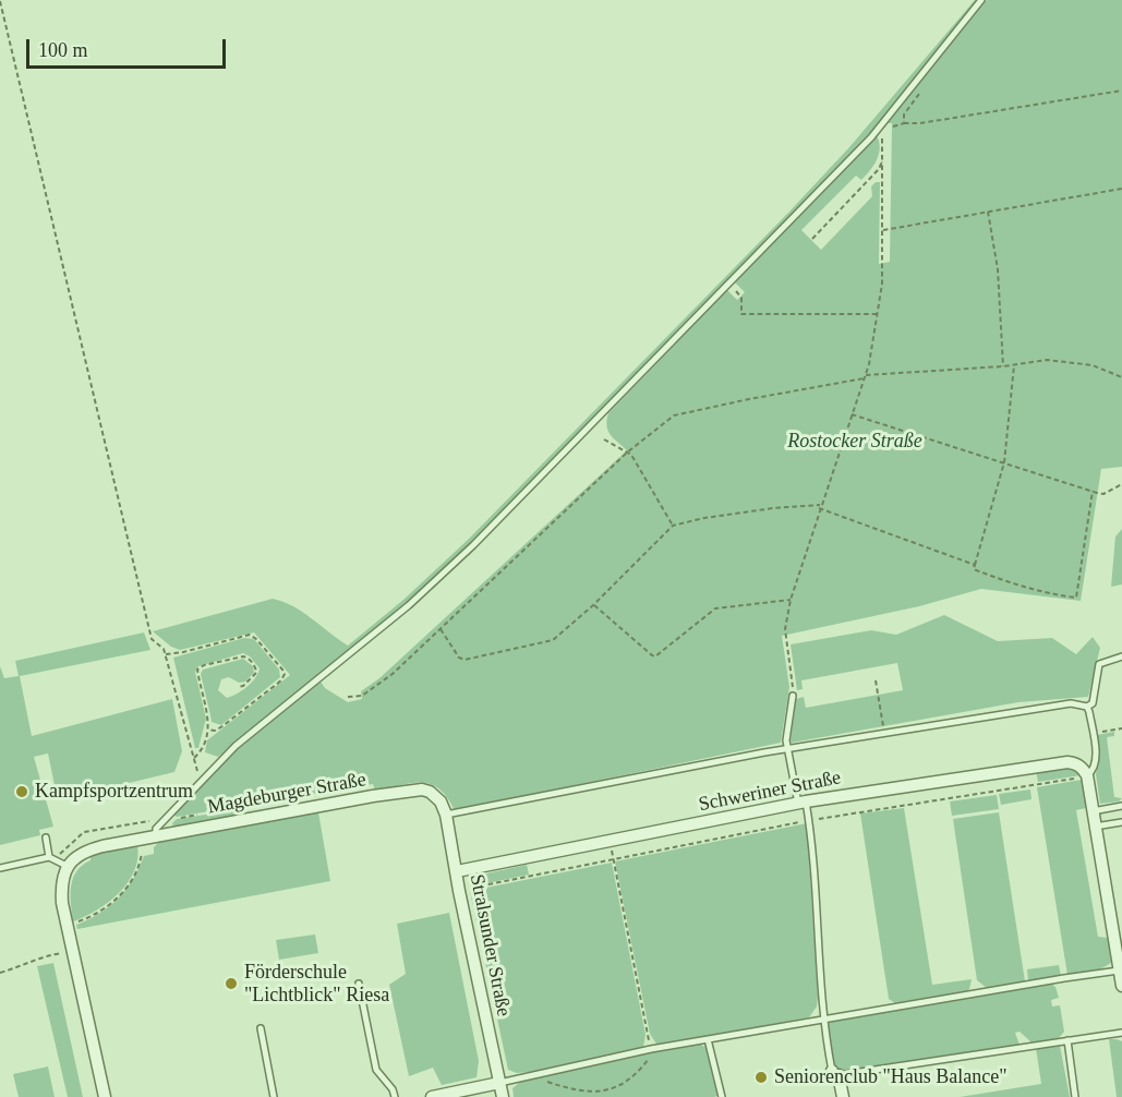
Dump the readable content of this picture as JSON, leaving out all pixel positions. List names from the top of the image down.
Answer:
{
  "streets": {
    "street": ["Schweriner Straße", "Magdeburger Straße", "Stralsunder Straße"]
  },
  "crossings": [
    ["Schweriner Straße", "Stralsunder Straße"],
    ["Magdeburger Straße", "Stralsunder Straße"]
  ],
  "parks": ["Rostocker Straße"],
  "places": ["Kampfsportzentrum", "Förderschule \"Lichtblick\" Riesa", "Seniorenclub \"Haus Balance\""],
  "scale_bar": "100 m"
}
